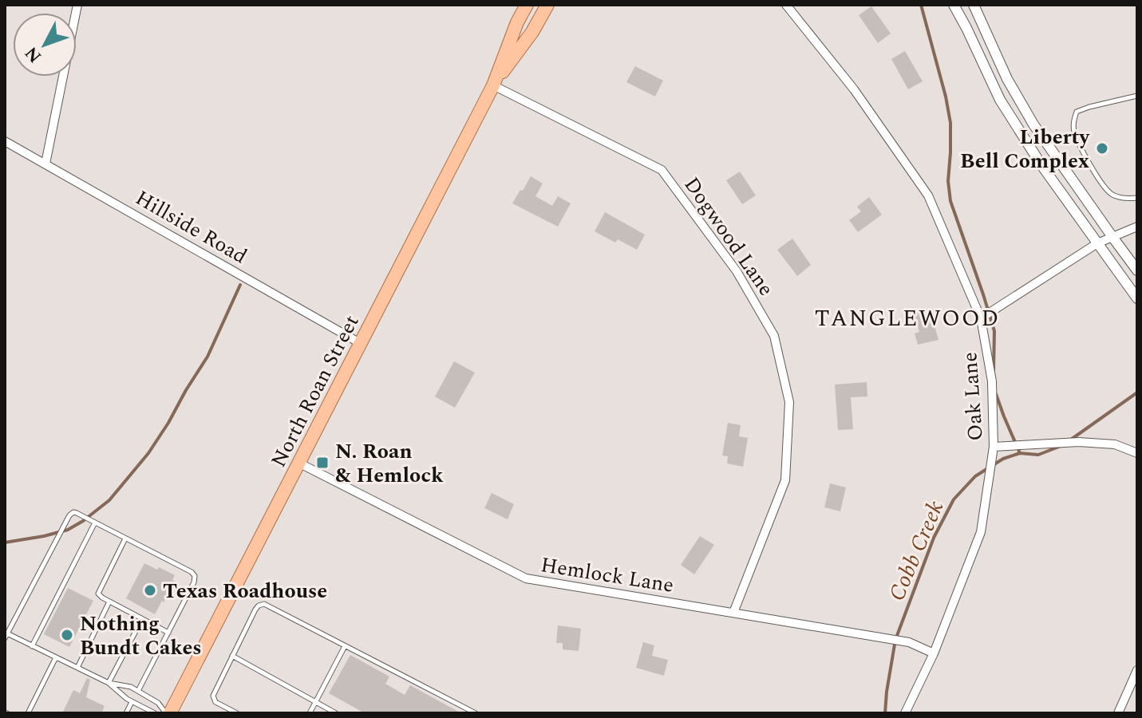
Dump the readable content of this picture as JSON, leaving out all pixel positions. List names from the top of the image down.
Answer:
{
  "streets": {
    "main road": ["North Roan Street"],
    "street": [
      "Hillside Road",
      "Dogwood Lane",
      "Oak Lane",
      "Hemlock Lane"
    ]
  },
  "crossings": [
    ["Hillside Road", "North Roan Street"],
    ["Dogwood Lane", "North Roan Street"],
    ["Dogwood Lane", "Hemlock Lane"],
    ["North Roan Street", "Hemlock Lane"],
    ["Oak Lane", "Hemlock Lane"]
  ],
  "districts": ["TANGLEWOOD"],
  "water": ["Cobb Creek"],
  "places": {
    "other": ["Liberty Bell Complex", "Texas Roadhouse", "Nothing Bundt Cakes"],
    "transit": ["N. Roan & Hemlock"]
  },
  "north": "bottom left"
}
